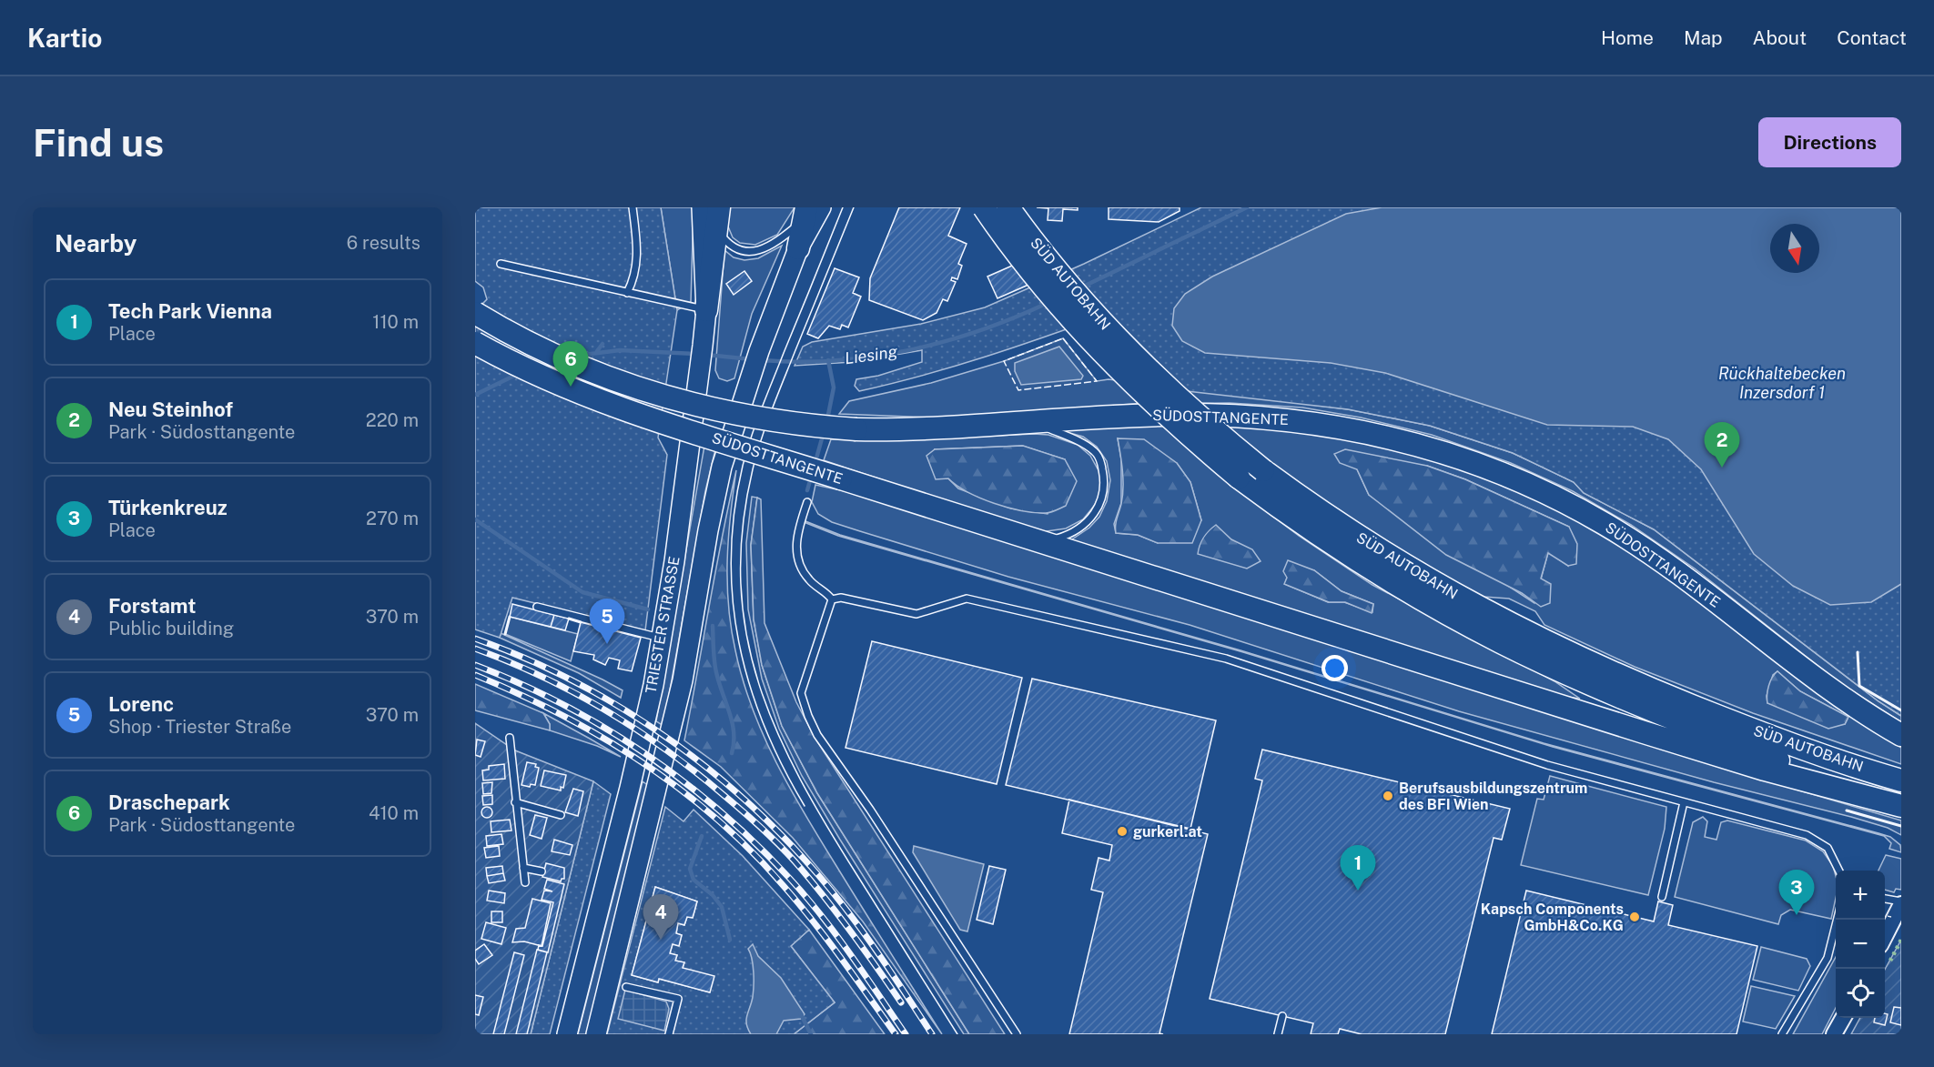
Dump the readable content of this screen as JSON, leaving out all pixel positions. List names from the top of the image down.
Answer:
{
  "streets": {
    "highway": ["SÜD AUTOBAHN", "SÜDOSTTANGENTE"],
    "main road": ["TRIESTER STRASSE"]
  },
  "crossings": [
    ["SÜD AUTOBAHN", "SÜDOSTTANGENTE"]
  ],
  "water": ["Liesing", "Rückhaltebecken Inzersdorf 1"],
  "places": ["Berufsausbildungszentrum des BFI Wien", "gurkerl.at", "Kapsch Components GmbH&Co.KG"],
  "north": "bottom",
  "page": {
    "header": "Kartio",
    "nav": [
      "Home",
      "Map",
      "About",
      "Contact"
    ],
    "buttons": "Directions",
    "title": "Find us",
    "heading": ["Nearby", "6 results"],
    "list": [
      {
        "mark": "1",
        "name": "Tech Park Vienna",
        "note": "Place",
        "value": "110 m"
      },
      {
        "mark": "2",
        "name": "Neu Steinhof",
        "note": "Park · Südosttangente",
        "value": "220 m"
      },
      {
        "mark": "3",
        "name": "Türkenkreuz",
        "note": "Place",
        "value": "270 m"
      },
      {
        "mark": "4",
        "name": "Forstamt",
        "note": "Public building",
        "value": "370 m"
      },
      {
        "mark": "5",
        "name": "Lorenc",
        "note": "Shop · Triester Straße",
        "value": "370 m"
      },
      {
        "mark": "6",
        "name": "Draschepark",
        "note": "Park · Südosttangente",
        "value": "410 m"
      }
    ],
    "pins": [
      "6",
      "2",
      "5",
      "1",
      "3",
      "4"
    ],
    "map_buttons": ["+", "−"]
  }
}
